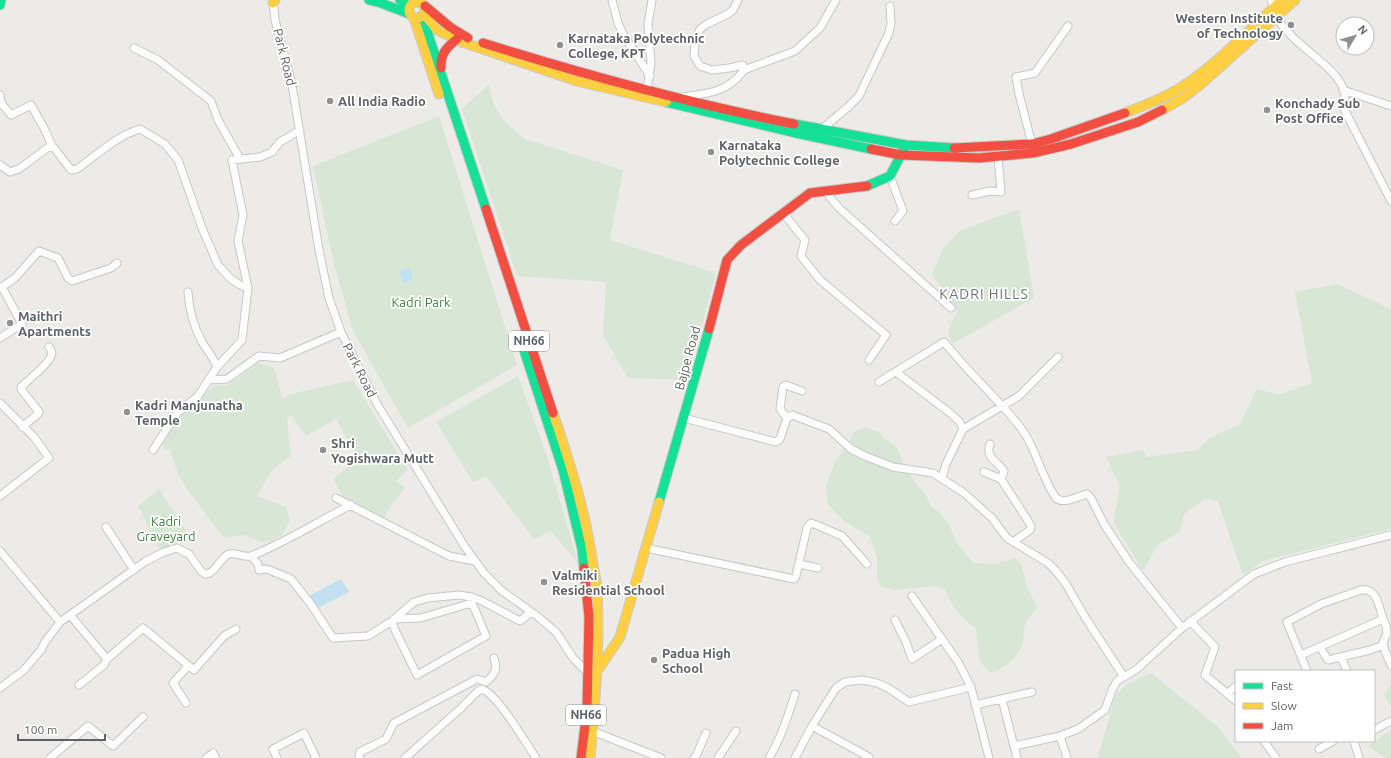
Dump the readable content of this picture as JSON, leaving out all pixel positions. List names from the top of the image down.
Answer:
{
  "streets": {
    "main road": ["NH66", "Bajpe Road"],
    "street": ["Park Road"]
  },
  "crossings": [
    ["Park Road", "NH66"],
    ["Park Road", "Bajpe Road"],
    ["NH66", "Bajpe Road"]
  ],
  "districts": ["KADRI HILLS"],
  "parks": ["Kadri Park", "Kadri Graveyard"],
  "places": [
    "Western Institute of Technology",
    "Karnataka Polytechnic College, KPT",
    "All India Radio",
    "Konchady Sub Post Office",
    "Karnataka Polytechnic College",
    "Maithri Apartments",
    "Kadri Manjunatha Temple",
    "Shri Yogishwara Mutt",
    "Valmiki Residential School",
    "Padua High School"
  ],
  "legend": ["Fast", "Slow", "Jam"],
  "scale_bar": "100 m",
  "north": "top right"
}
